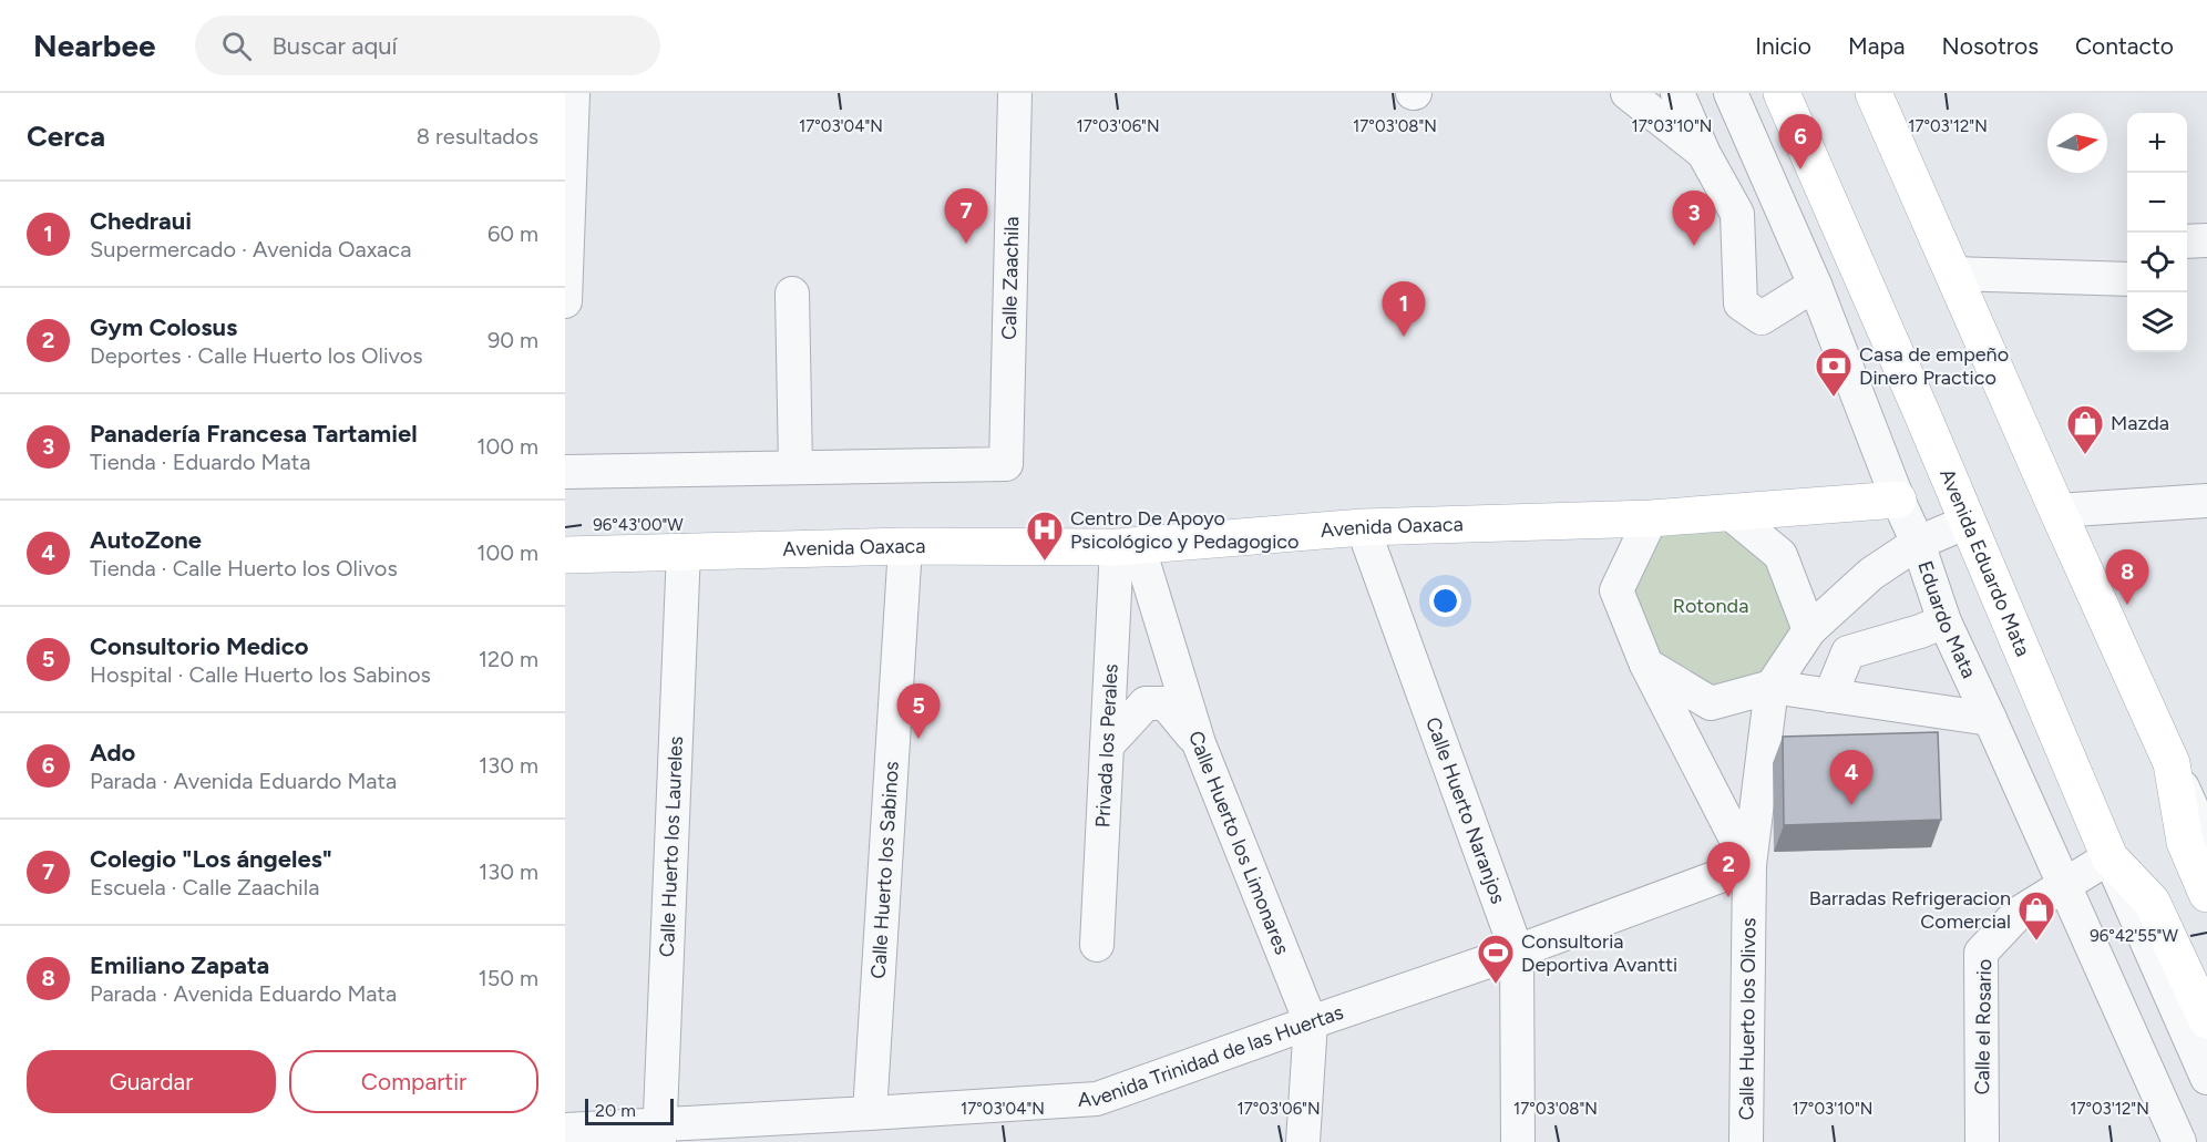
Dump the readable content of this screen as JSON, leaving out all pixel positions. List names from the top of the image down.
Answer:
{
  "streets": {
    "main road": ["Avenida Oaxaca", "Avenida Eduardo Mata"],
    "street": [
      "Calle Zaachila",
      "Eduardo Mata",
      "Privada los Perales",
      "Calle Huerto Naranjos",
      "Calle Huerto los Limonares",
      "Calle Huerto los Laureles",
      "Calle Huerto los Sabinos",
      "Calle Huerto los Olivos",
      "Calle el Rosario",
      "Avenida Trinidad de las Huertas"
    ]
  },
  "crossings": [
    ["Avenida Oaxaca", "Eduardo Mata"],
    ["Avenida Oaxaca", "Privada los Perales"],
    ["Avenida Oaxaca", "Calle Huerto Naranjos"],
    ["Avenida Oaxaca", "Calle Huerto los Limonares"],
    ["Avenida Oaxaca", "Calle Huerto los Laureles"],
    ["Avenida Oaxaca", "Calle Huerto los Sabinos"],
    ["Avenida Oaxaca", "Calle Huerto los Olivos"],
    ["Avenida Eduardo Mata", "Calle Huerto los Olivos"],
    ["Avenida Eduardo Mata", "Calle el Rosario"],
    ["Eduardo Mata", "Calle Huerto los Olivos"],
    ["Eduardo Mata", "Calle el Rosario"],
    ["Privada los Perales", "Calle Huerto los Limonares"],
    ["Calle Huerto Naranjos", "Avenida Trinidad de las Huertas"],
    ["Calle Huerto los Limonares", "Avenida Trinidad de las Huertas"],
    ["Calle Huerto los Laureles", "Avenida Trinidad de las Huertas"],
    ["Calle Huerto los Sabinos", "Avenida Trinidad de las Huertas"],
    ["Calle Huerto los Olivos", "Avenida Trinidad de las Huertas"]
  ],
  "parks": ["Rotonda"],
  "places": {
    "bank": ["Casa de empeño Dinero Practico"],
    "shop": ["Mazda", "Barradas Refrigeracion Comercial"],
    "hospital": ["Centro De Apoyo Psicológico y Pedagogico"],
    "sports": ["Consultoria Deportiva Avantti"]
  },
  "scale_bar": "20 m",
  "north": "right",
  "page": {
    "header": "Nearbee",
    "search": "Buscar aquí",
    "nav": [
      "Inicio",
      "Mapa",
      "Nosotros",
      "Contacto"
    ],
    "heading": ["Cerca", "8 resultados"],
    "map_buttons": ["+", "−"],
    "pins": [
      "6",
      "7",
      "3",
      "1",
      "8",
      "5",
      "4",
      "2"
    ],
    "list": [
      {
        "mark": "1",
        "name": "Chedraui",
        "note": "Supermercado · Avenida Oaxaca",
        "value": "60 m"
      },
      {
        "mark": "2",
        "name": "Gym Colosus",
        "note": "Deportes · Calle Huerto los Olivos",
        "value": "90 m"
      },
      {
        "mark": "3",
        "name": "Panadería Francesa Tartamiel",
        "note": "Tienda · Eduardo Mata",
        "value": "100 m"
      },
      {
        "mark": "4",
        "name": "AutoZone",
        "note": "Tienda · Calle Huerto los Olivos",
        "value": "100 m"
      },
      {
        "mark": "5",
        "name": "Consultorio Medico",
        "note": "Hospital · Calle Huerto los Sabinos",
        "value": "120 m"
      },
      {
        "mark": "6",
        "name": "Ado",
        "note": "Parada · Avenida Eduardo Mata",
        "value": "130 m"
      },
      {
        "mark": "7",
        "name": "Colegio \"Los ángeles\"",
        "note": "Escuela · Calle Zaachila",
        "value": "130 m"
      },
      {
        "mark": "8",
        "name": "Emiliano Zapata",
        "note": "Parada · Avenida Eduardo Mata",
        "value": "150 m"
      }
    ],
    "buttons": ["Guardar", "Compartir"],
    "scale": "20 m"
  },
  "coordinates": [
    "17°03'04\"N",
    "17°03'06\"N",
    "17°03'08\"N",
    "17°03'10\"N",
    "17°03'12\"N",
    "96°43'00\"W",
    "96°42'55\"W"
  ]
}
